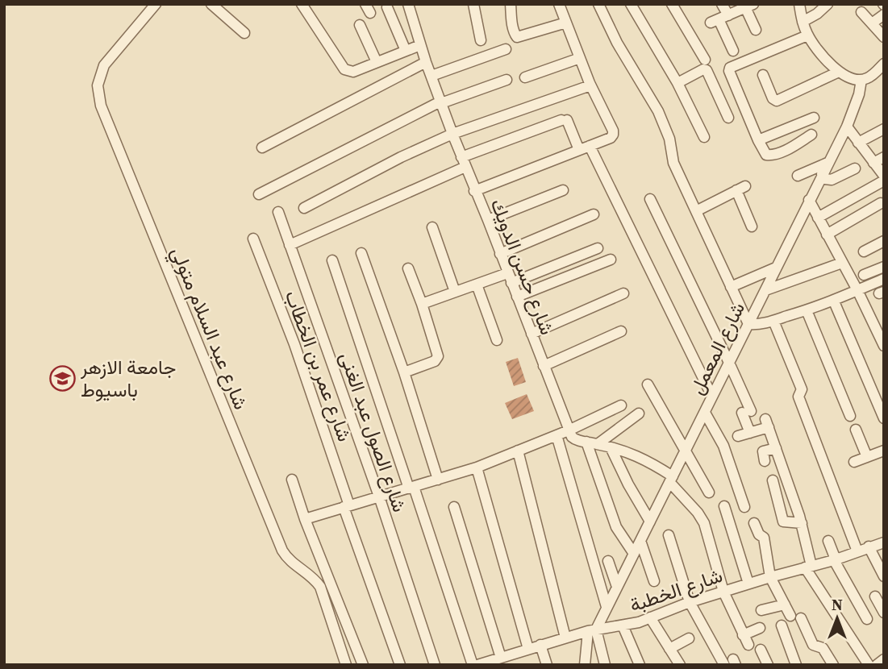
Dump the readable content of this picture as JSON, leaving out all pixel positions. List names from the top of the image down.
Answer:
{
  "streets": {
    "street": [
      "شارع حسن الدويك",
      "شارع عبد السلام متولي",
      "شارع المعمل",
      "شارع عمر بن الخطاب",
      "شارع الصول عبد الغنى",
      "شارع الخطبة"
    ]
  },
  "crossings": [
    ["شارع المعمل", "شارع الخطبة"]
  ],
  "places": {
    "school or university": ["جامعة الازهر باسيوط"]
  },
  "north": "top"
}
